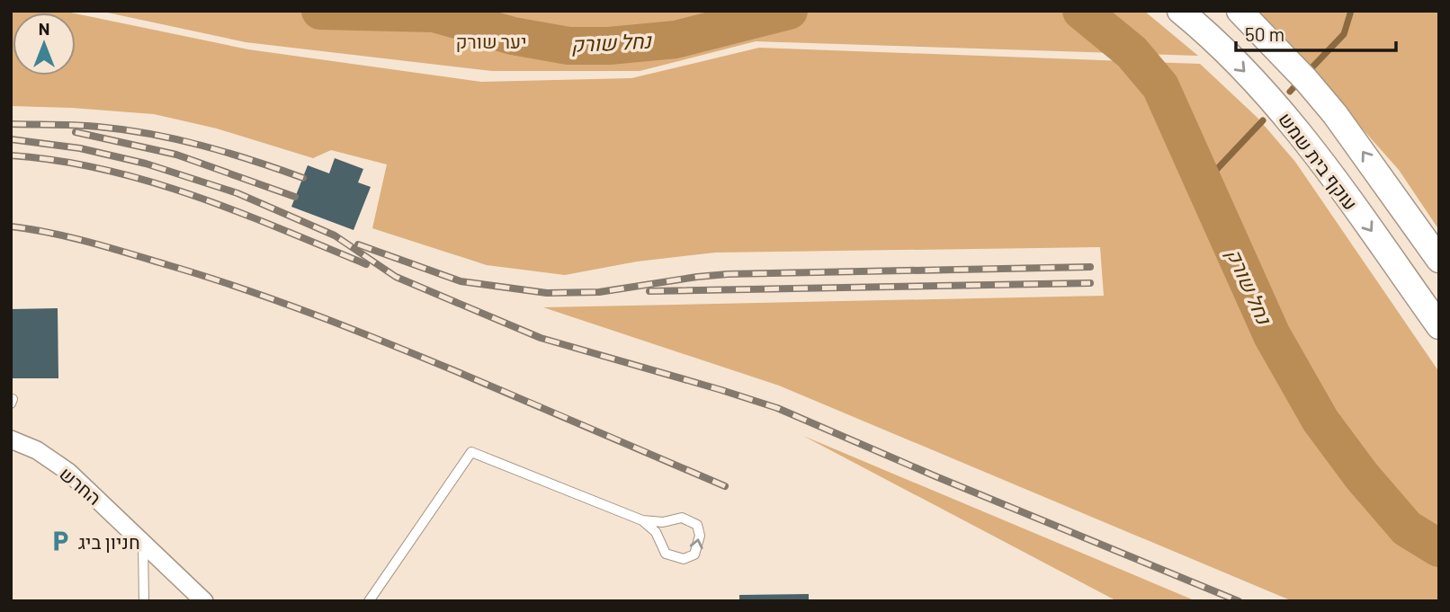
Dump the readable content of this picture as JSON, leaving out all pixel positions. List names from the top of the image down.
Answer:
{
  "streets": {
    "main road": ["עוקף בית שמש"],
    "street": ["החרש"]
  },
  "water": ["נחל שורק"],
  "parks": ["יער שורק"],
  "places": {
    "parking": ["חניון ביג"]
  },
  "scale_bar": "50 m",
  "north": "top"
}
